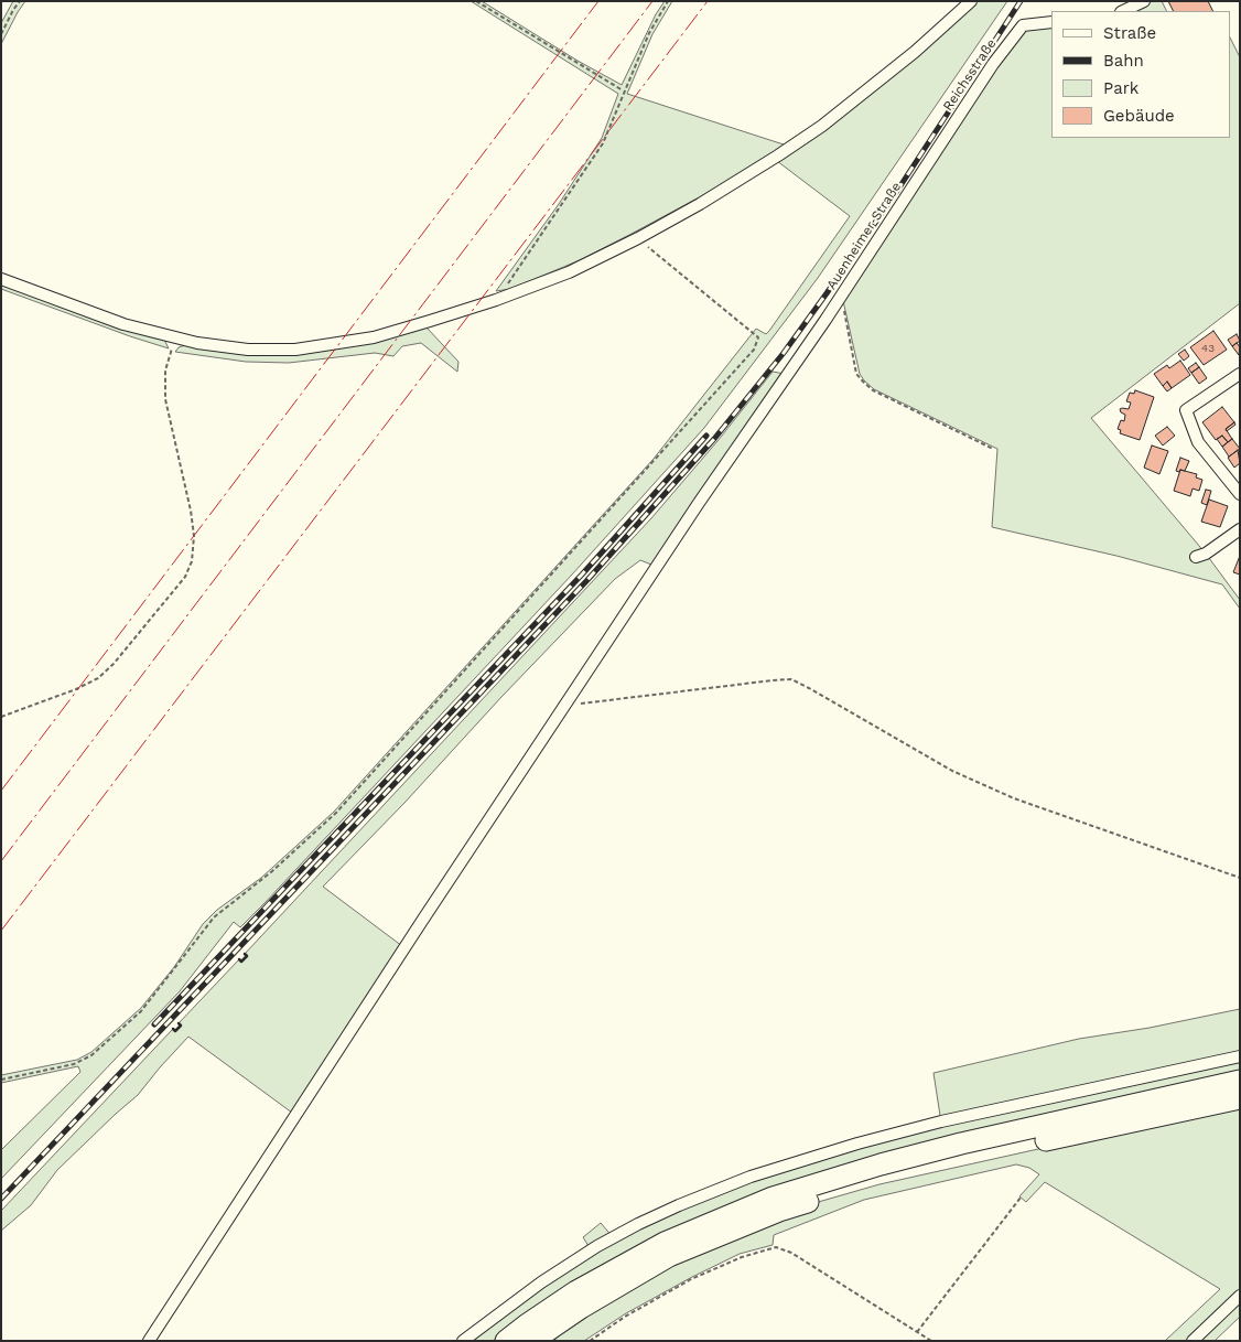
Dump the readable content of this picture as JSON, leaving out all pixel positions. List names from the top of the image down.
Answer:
{
  "streets": {
    "street": ["Reichsstraße", "Auenheimer Straße"]
  },
  "crossings": [
    ["Reichsstraße", "Auenheimer Straße"]
  ],
  "house_numbers": ["43"],
  "legend": [
    "Straße",
    "Bahn",
    "Park",
    "Gebäude"
  ]
}
